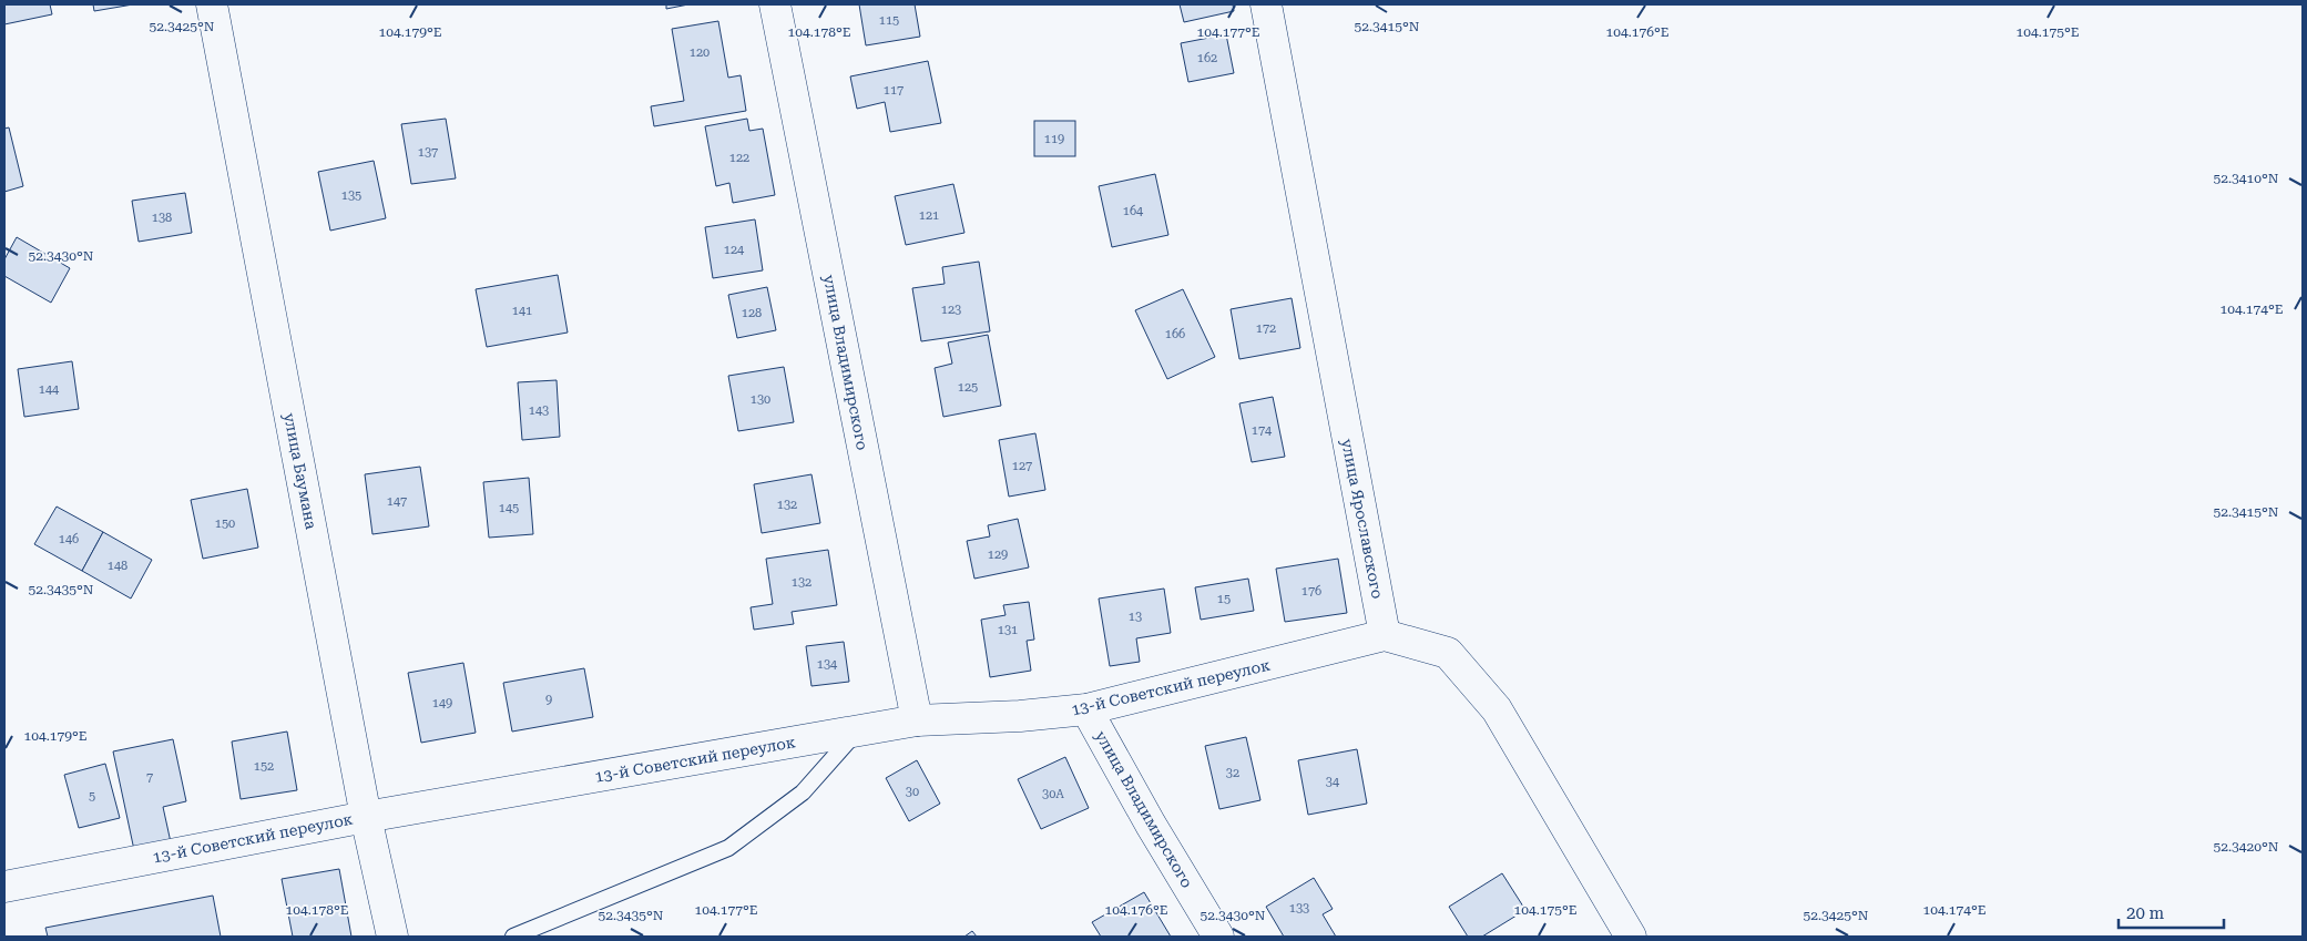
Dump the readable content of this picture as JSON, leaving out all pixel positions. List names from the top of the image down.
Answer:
{
  "streets": {
    "street": [
      "улица Владимирского",
      "улица Баумана",
      "улица Ярославского",
      "13-й Советский переулок"
    ]
  },
  "crossings": [
    ["улица Владимирского", "13-й Советский переулок"],
    ["улица Баумана", "13-й Советский переулок"],
    ["улица Ярославского", "13-й Советский переулок"]
  ],
  "house_numbers": [
    "115",
    "120",
    "162",
    "117",
    "119",
    "137",
    "122",
    "135",
    "164",
    "121",
    "138",
    "124",
    "123",
    "141",
    "128",
    "172",
    "166",
    "125",
    "144",
    "130",
    "143",
    "174",
    "127",
    "147",
    "132",
    "145",
    "150",
    "146",
    "129",
    "148",
    "132",
    "176",
    "15",
    "13",
    "131",
    "134",
    "9",
    "149",
    "152",
    "32",
    "7",
    "34",
    "30",
    "30А",
    "5",
    "133"
  ],
  "scale_bar": "20 m",
  "coordinates": [
    "52.3425°N",
    "52.3415°N",
    "104.179°E",
    "104.178°E",
    "104.177°E",
    "104.176°E",
    "104.175°E",
    "52.3410°N",
    "52.3430°N",
    "104.174°E",
    "52.3435°N",
    "52.3420°N"
  ]
}
